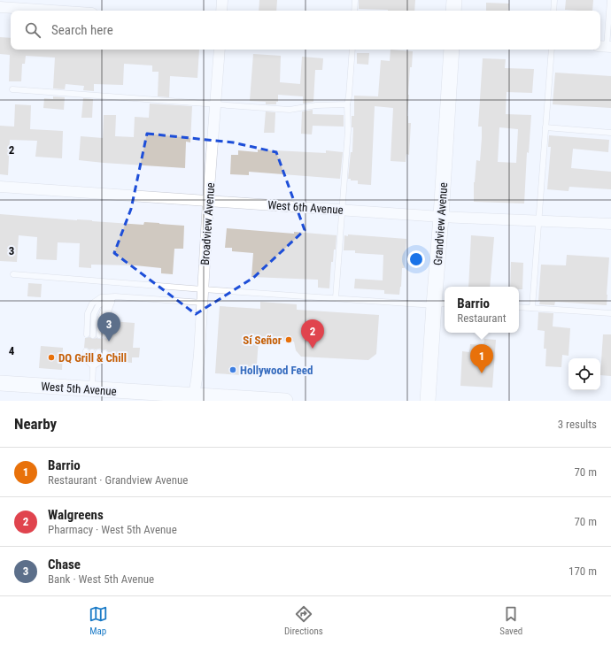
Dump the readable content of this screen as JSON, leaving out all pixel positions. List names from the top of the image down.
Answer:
{
  "streets": {
    "street": [
      "West 6th Avenue",
      "Broadview Avenue",
      "Grandview Avenue",
      "West 5th Avenue"
    ]
  },
  "crossings": [
    ["West 6th Avenue", "Broadview Avenue"],
    ["West 6th Avenue", "Grandview Avenue"],
    ["Broadview Avenue", "West 5th Avenue"]
  ],
  "places": ["Sí Señor", "DQ Grill & Chill", "Hollywood Feed"],
  "page": {
    "search": "Search here",
    "popup": ["Barrio", "Restaurant"],
    "pins": ["3", "2", "1"],
    "heading": ["Nearby", "3 results"],
    "list": [
      {
        "mark": "1",
        "name": "Barrio",
        "note": "Restaurant · Grandview Avenue",
        "value": "70 m"
      },
      {
        "mark": "2",
        "name": "Walgreens",
        "note": "Pharmacy · West 5th Avenue",
        "value": "70 m"
      },
      {
        "mark": "3",
        "name": "Chase",
        "note": "Bank · West 5th Avenue",
        "value": "170 m"
      }
    ],
    "nav": ["Map", "Directions", "Saved"]
  },
  "grid": {
    "rows": ["2", "3", "4"]
  }
}
